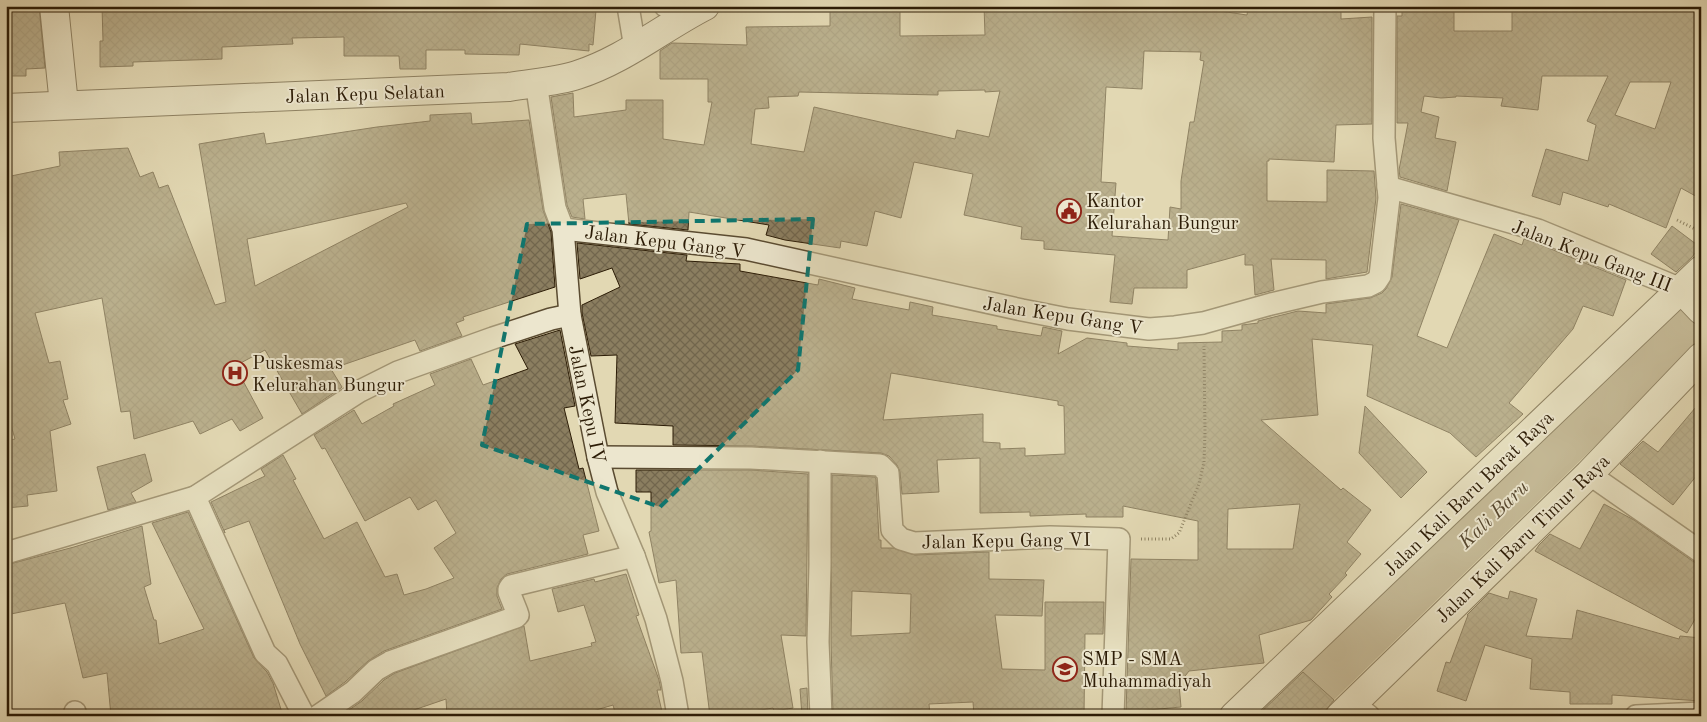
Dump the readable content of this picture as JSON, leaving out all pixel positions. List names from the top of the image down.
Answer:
{
  "streets": {
    "street": [
      "Jalan Kepu Selatan",
      "Jalan Kepu Gang V",
      "Jalan Kepu Gang III",
      "Jalan Kepu IV",
      "Jalan Kali Baru Barat Raya",
      "Jalan Kali Baru Timur Raya",
      "Jalan Kepu Gang VI"
    ]
  },
  "crossings": [
    ["Jalan Kepu Selatan", "Jalan Kepu IV"],
    ["Jalan Kepu Gang V", "Jalan Kepu Gang III"],
    ["Jalan Kepu Gang V", "Jalan Kepu IV"],
    ["Jalan Kepu Gang III", "Jalan Kali Baru Barat Raya"],
    ["Jalan Kepu IV", "Jalan Kepu Gang VI"]
  ],
  "water": ["Kali Baru"],
  "places": {
    "public building": ["Kantor Kelurahan Bungur"],
    "hospital": ["Puskesmas Kelurahan Bungur"],
    "school or university": ["SMP - SMA Muhammadiyah"]
  }
}
